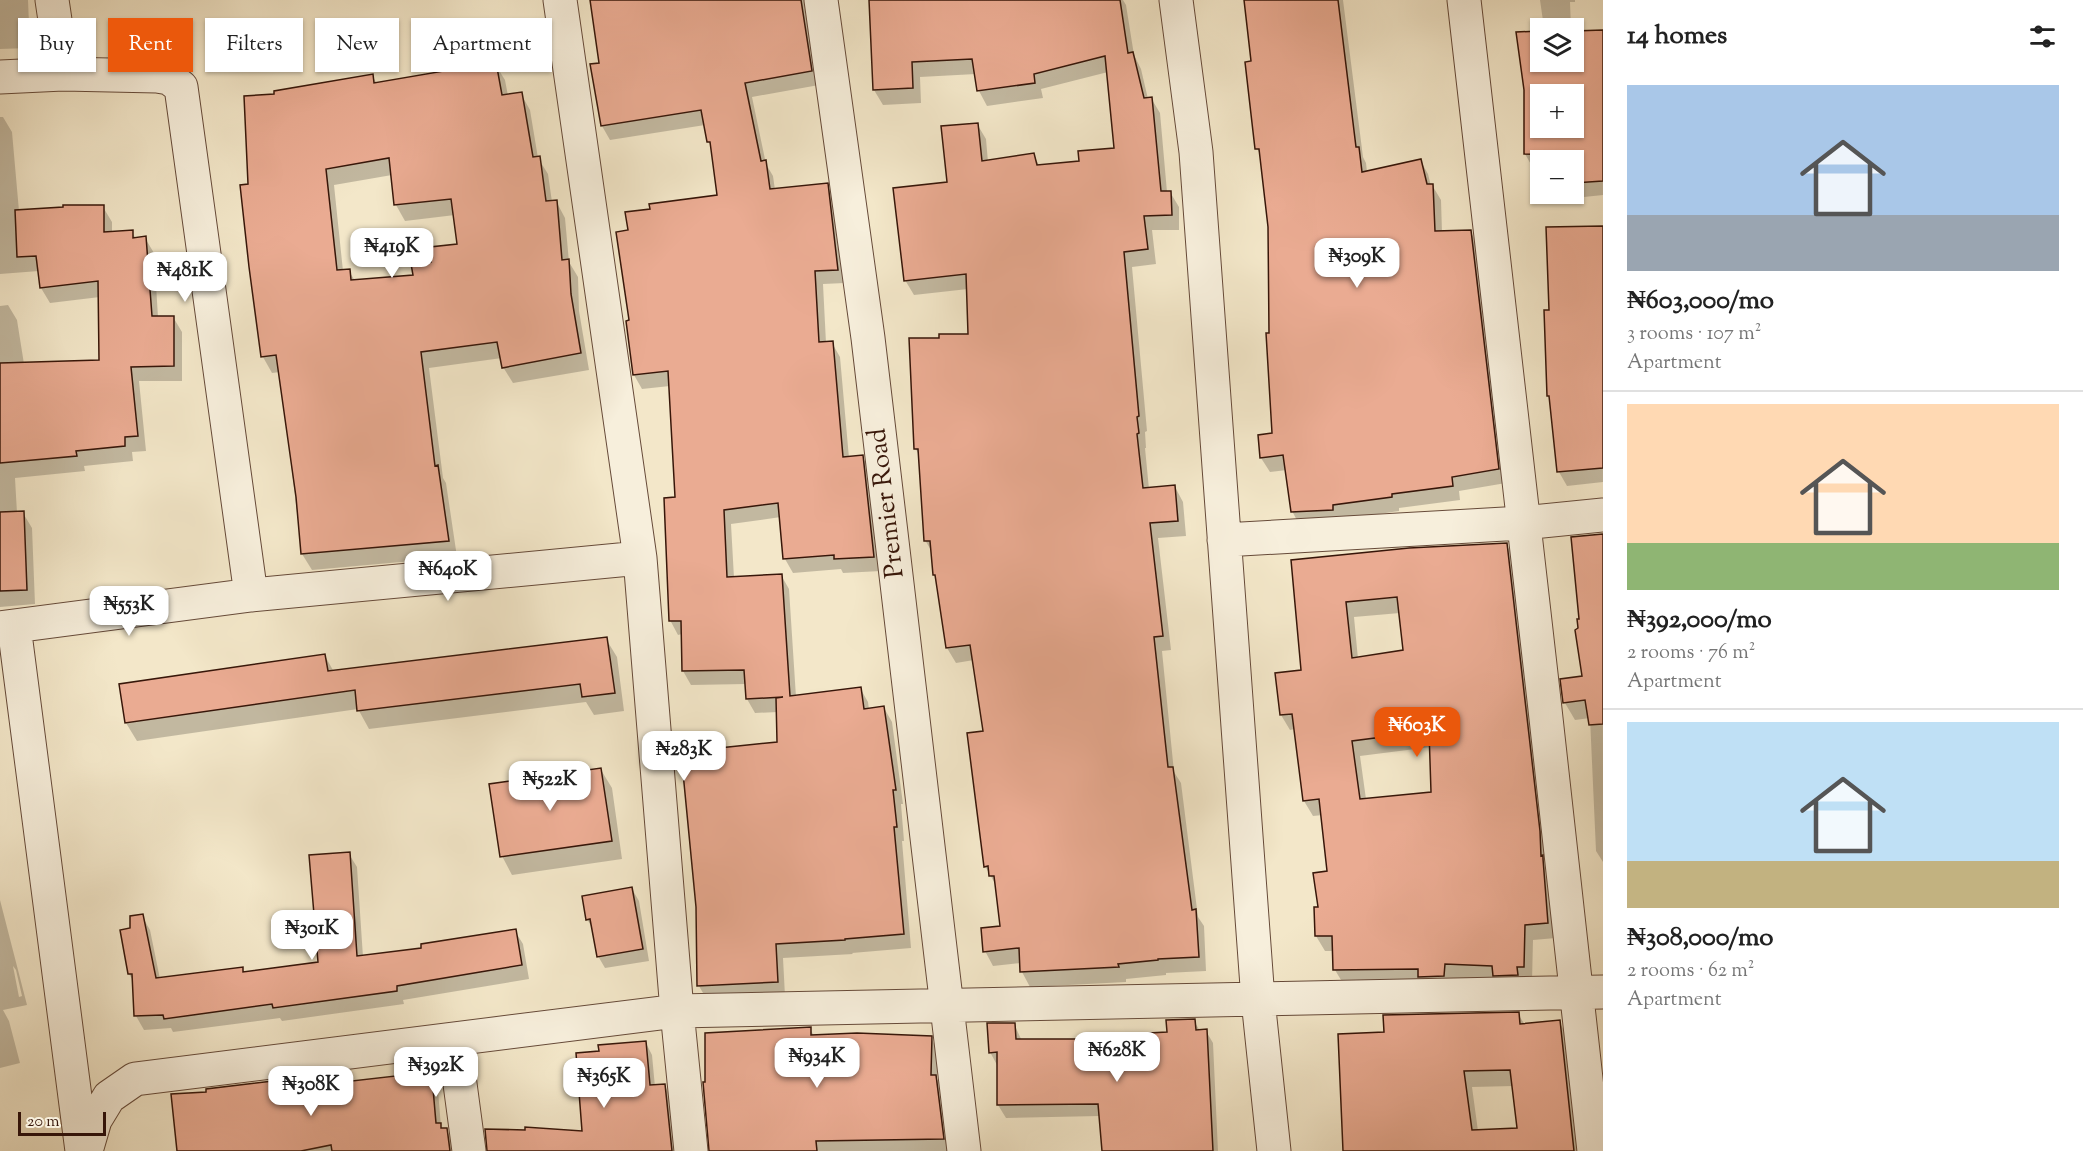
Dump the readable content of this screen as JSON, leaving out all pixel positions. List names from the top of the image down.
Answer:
{
  "streets": {
    "street": ["Premier Road"]
  },
  "scale_bar": "20 m",
  "page": {
    "heading": "14 homes",
    "map_buttons": ["+", "−"],
    "chip": [
      "Buy",
      "Rent",
      "Filters",
      "New",
      "Apartment"
    ],
    "list": [
      {
        "name": "₦603,000/mo",
        "note": "3 rooms · 107 m² · Apartment"
      },
      {
        "name": "₦392,000/mo",
        "note": "2 rooms · 76 m² · Apartment"
      },
      {
        "name": "₦308,000/mo",
        "note": "2 rooms · 62 m² · Apartment"
      }
    ],
    "price": [
      "₦419K",
      "₦309K",
      "₦481K",
      "₦640K",
      "₦553K",
      "₦603K",
      "₦283K",
      "₦522K",
      "₦301K",
      "₦628K",
      "₦934K",
      "₦392K",
      "₦365K",
      "₦308K"
    ],
    "scale": "20 m"
  }
}
